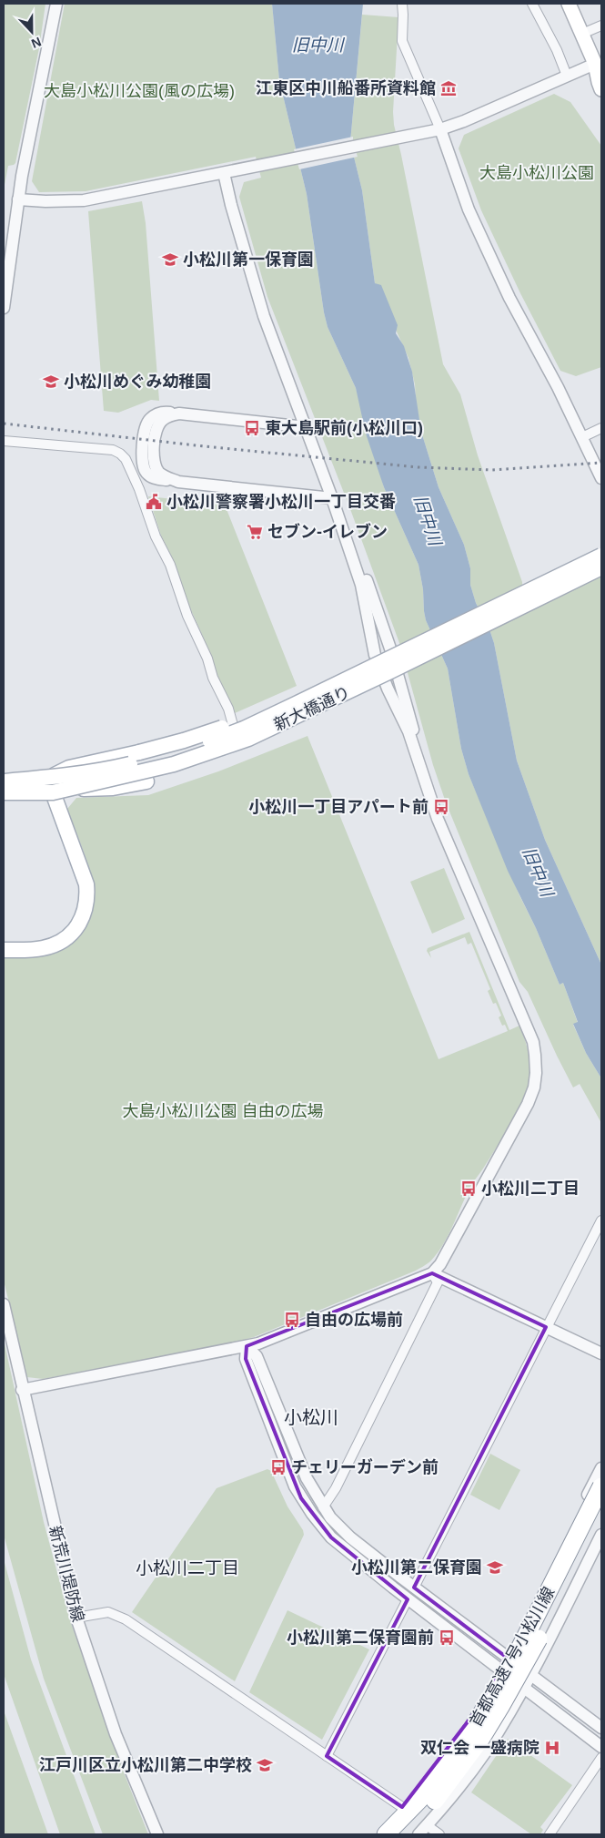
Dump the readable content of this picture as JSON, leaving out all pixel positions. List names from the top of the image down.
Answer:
{
  "streets": {
    "highway": ["首都高速7号小松川線"],
    "main road": ["新大橋通り"],
    "street": ["新荒川堤防線"]
  },
  "districts": ["小松川", "小松川二丁目"],
  "water": ["旧中川"],
  "parks": ["大島小松川公園(風の広場)", "大島小松川公園", "大島小松川公園 自由の広場"],
  "places": {
    "museum": ["江東区中川船番所資料館"],
    "school or university": [
      "小松川第一保育園",
      "小松川めぐみ幼稚園",
      "小松川第二保育園",
      "江戸川区立小松川第二中学校"
    ],
    "bus stop": [
      "東大島駅前(小松川口)",
      "小松川一丁目アパート前",
      "小松川二丁目",
      "自由の広場前",
      "チェリーガーデン前",
      "小松川第二保育園前"
    ],
    "public building": ["小松川警察署小松川一丁目交番"],
    "supermarket": ["セブン-イレブン"],
    "hospital": ["双仁会 一盛病院"]
  },
  "north": "bottom"
}
